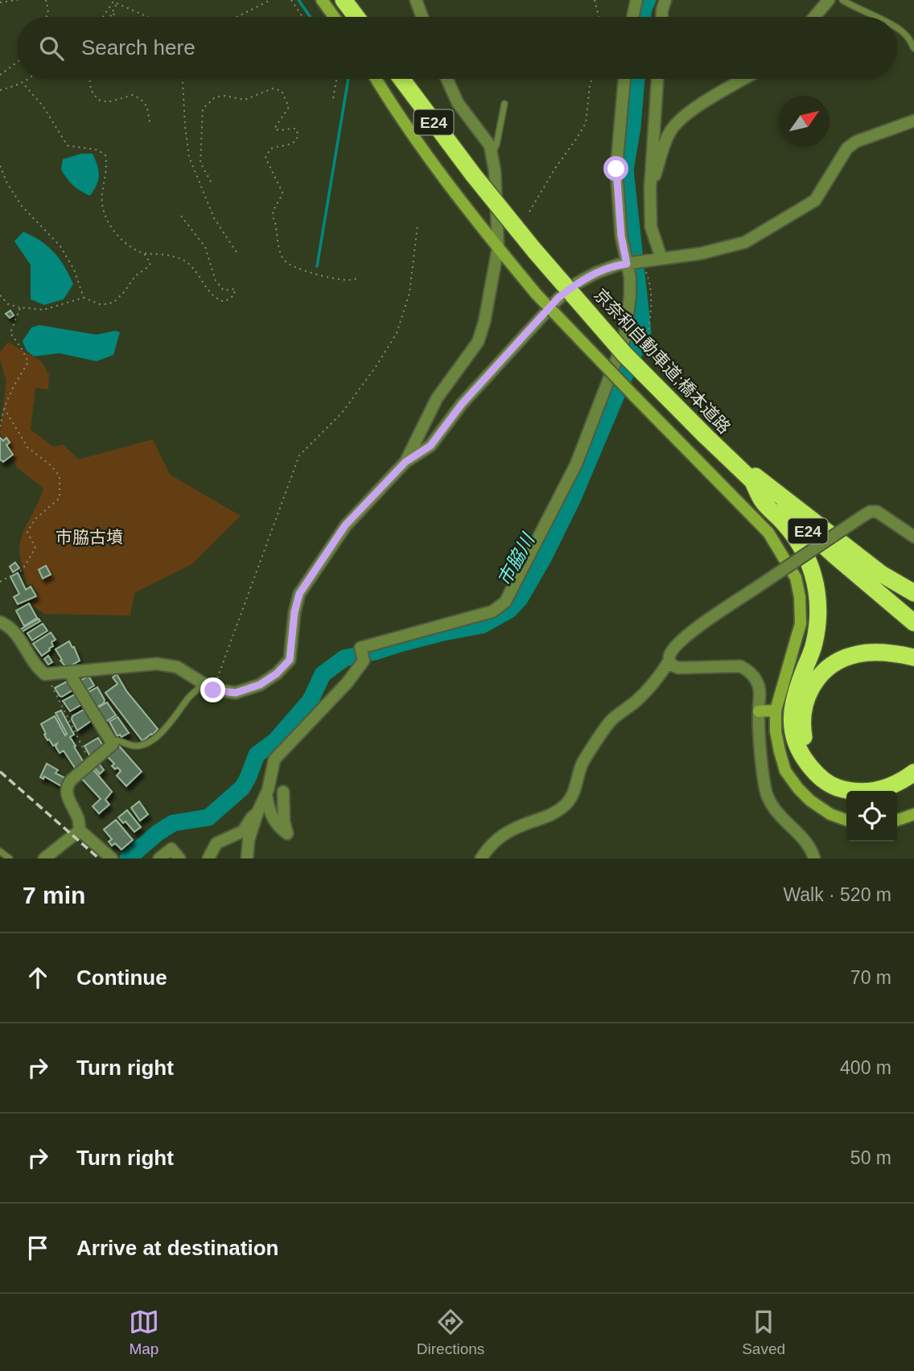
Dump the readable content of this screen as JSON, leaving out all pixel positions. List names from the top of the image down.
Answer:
{
  "streets": {
    "highway": ["E24", "京奈和自動車道;橋本道路"]
  },
  "water": ["市脇川"],
  "parks": ["市脇古墳"],
  "north": "top right",
  "page": {
    "search": "Search here",
    "heading": ["7 min", "Walk · 520 m"],
    "list": [
      ["Continue", "70 m"],
      ["Turn right", "400 m"],
      ["Turn right", "50 m"],
      "Arrive at destination"
    ],
    "nav": ["Map", "Directions", "Saved"]
  }
}
